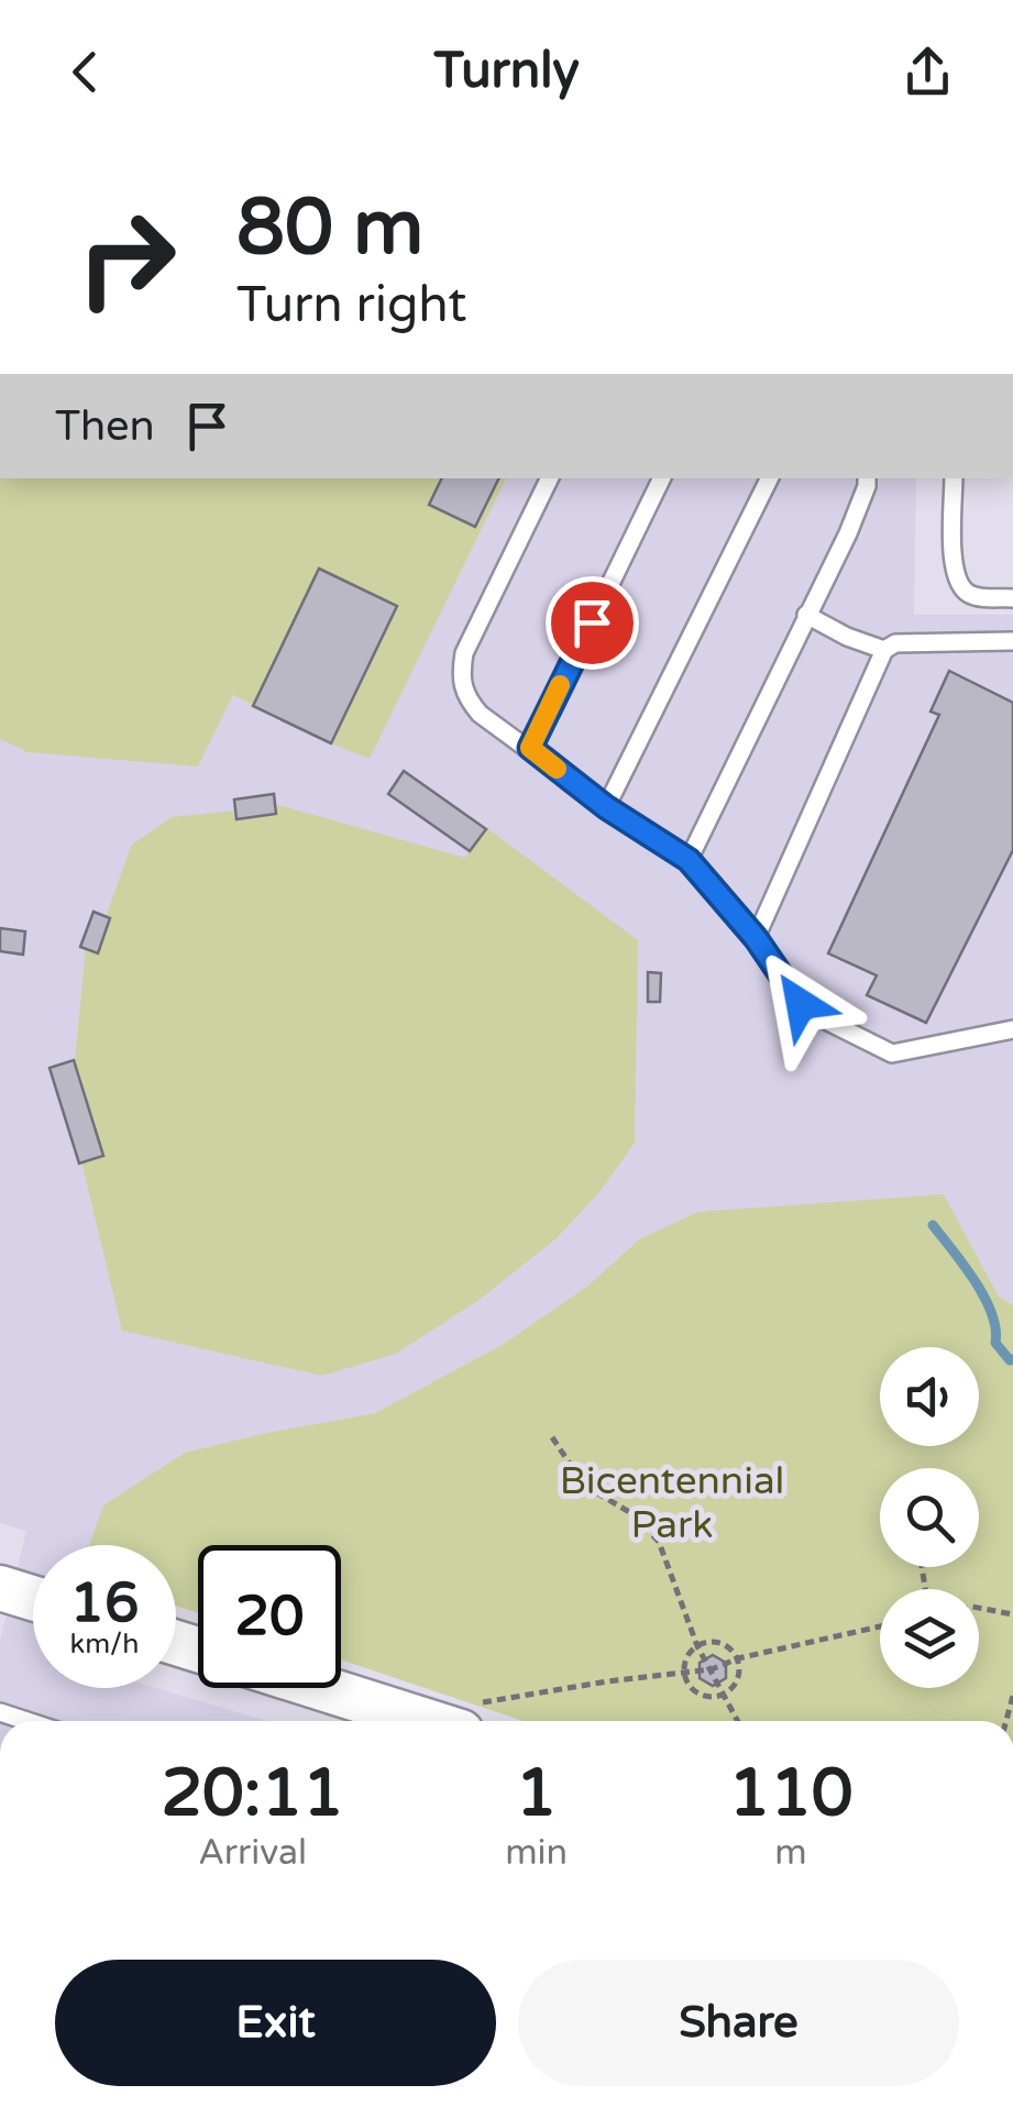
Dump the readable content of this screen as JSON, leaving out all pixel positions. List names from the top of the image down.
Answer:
{
  "parks": ["Bicentennial Park"],
  "page": {
    "header": "Turnly",
    "turn": ["80 m", "Turn right"],
    "then": "Then",
    "speed": "16 km/h",
    "limit": "20",
    "eta": [
      "20:11",
      "Arrival",
      "1",
      "min",
      "110",
      "m"
    ],
    "buttons": ["Exit", "Share"]
  }
}
